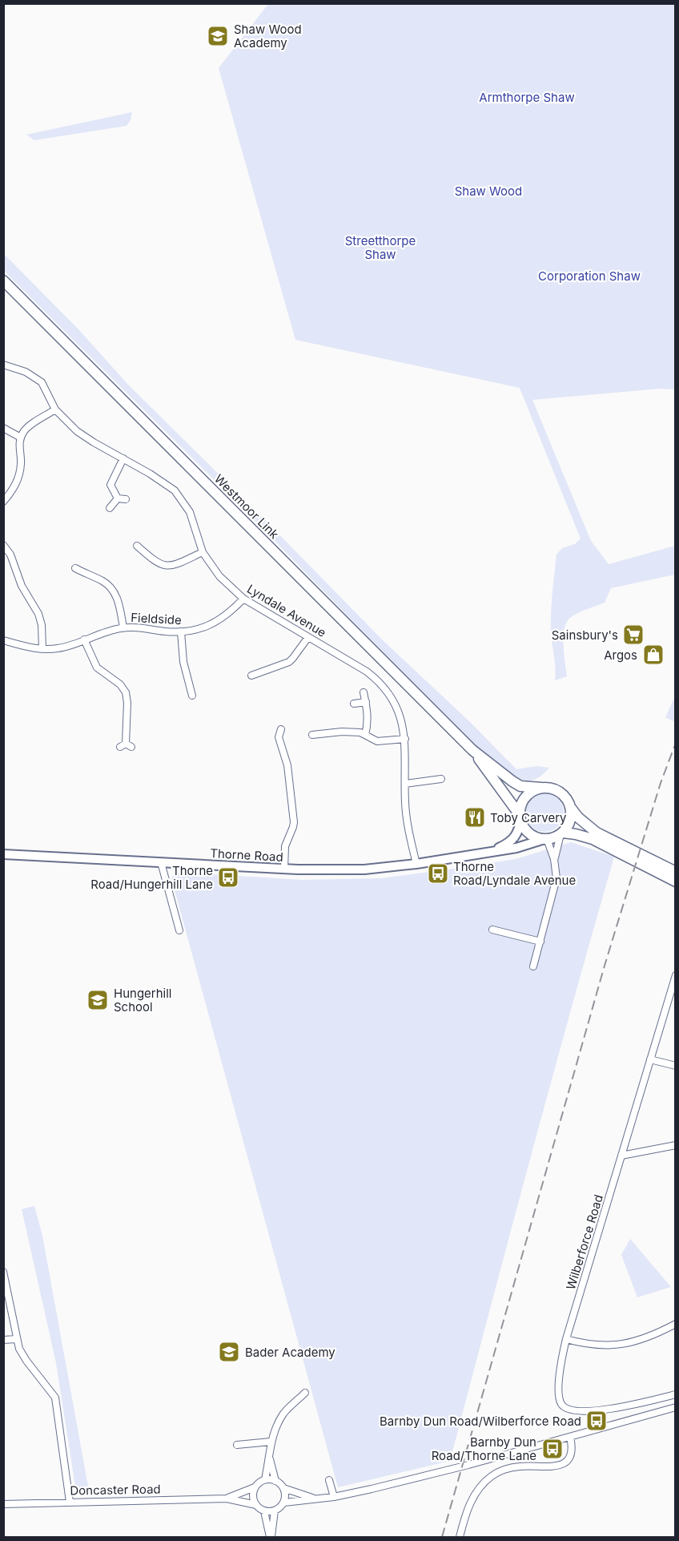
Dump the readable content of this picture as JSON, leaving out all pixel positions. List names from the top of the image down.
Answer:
{
  "streets": {
    "highway": ["Westmoor Link"],
    "main road": ["Thorne Road"],
    "street": [
      "Lyndale Avenue",
      "Fieldside",
      "Wilberforce Road",
      "Doncaster Road"
    ]
  },
  "crossings": [
    ["Lyndale Avenue", "Fieldside"],
    ["Lyndale Avenue", "Thorne Road"]
  ],
  "parks": [
    "Armthorpe Shaw",
    "Shaw Wood",
    "Streetthorpe Shaw",
    "Corporation Shaw"
  ],
  "places": {
    "school or university": ["Shaw Wood Academy", "Hungerhill School", "Bader Academy"],
    "supermarket": ["Sainsbury's"],
    "shop": ["Argos"],
    "restaurant": ["Toby Carvery"],
    "bus stop": [
      "Thorne Road/Lyndale Avenue",
      "Thorne Road/Hungerhill Lane",
      "Barnby Dun Road/Wilberforce Road",
      "Barnby Dun Road/Thorne Lane"
    ]
  }
}
